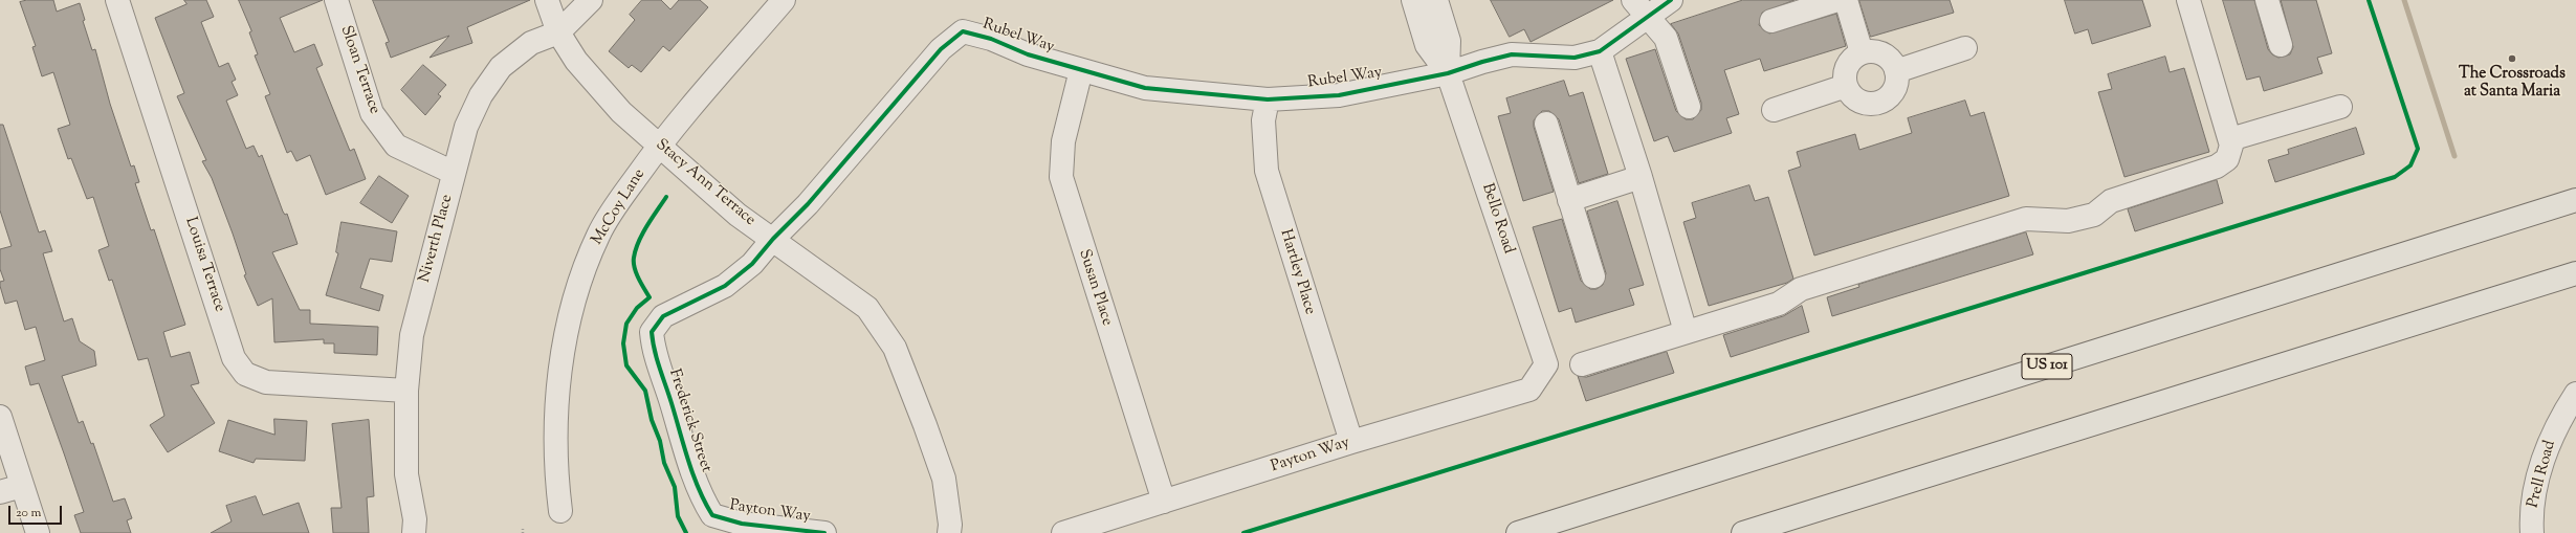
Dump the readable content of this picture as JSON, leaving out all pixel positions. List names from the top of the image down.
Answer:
{
  "streets": {
    "highway": ["US 101"],
    "street": [
      "Rubel Way",
      "Sloan Terrace",
      "Stacy Ann Terrace",
      "McCoy Lane",
      "Bello Road",
      "Niverth Place",
      "Louisa Terrace",
      "Hartley Place",
      "Susan Place",
      "Frederick Street",
      "Payton Way",
      "Prell Road"
    ]
  },
  "crossings": [
    ["Rubel Way", "Stacy Ann Terrace"],
    ["Rubel Way", "Bello Road"],
    ["Rubel Way", "Hartley Place"],
    ["Rubel Way", "Susan Place"],
    ["Rubel Way", "Frederick Street"],
    ["Sloan Terrace", "Niverth Place"],
    ["Stacy Ann Terrace", "McCoy Lane"],
    ["Stacy Ann Terrace", "Niverth Place"],
    ["Bello Road", "Payton Way"],
    ["Niverth Place", "Louisa Terrace"],
    ["Hartley Place", "Payton Way"],
    ["Susan Place", "Payton Way"],
    ["Frederick Street", "Payton Way"]
  ],
  "places": ["The Crossroads at Santa Maria"],
  "scale_bar": "20 m"
}
